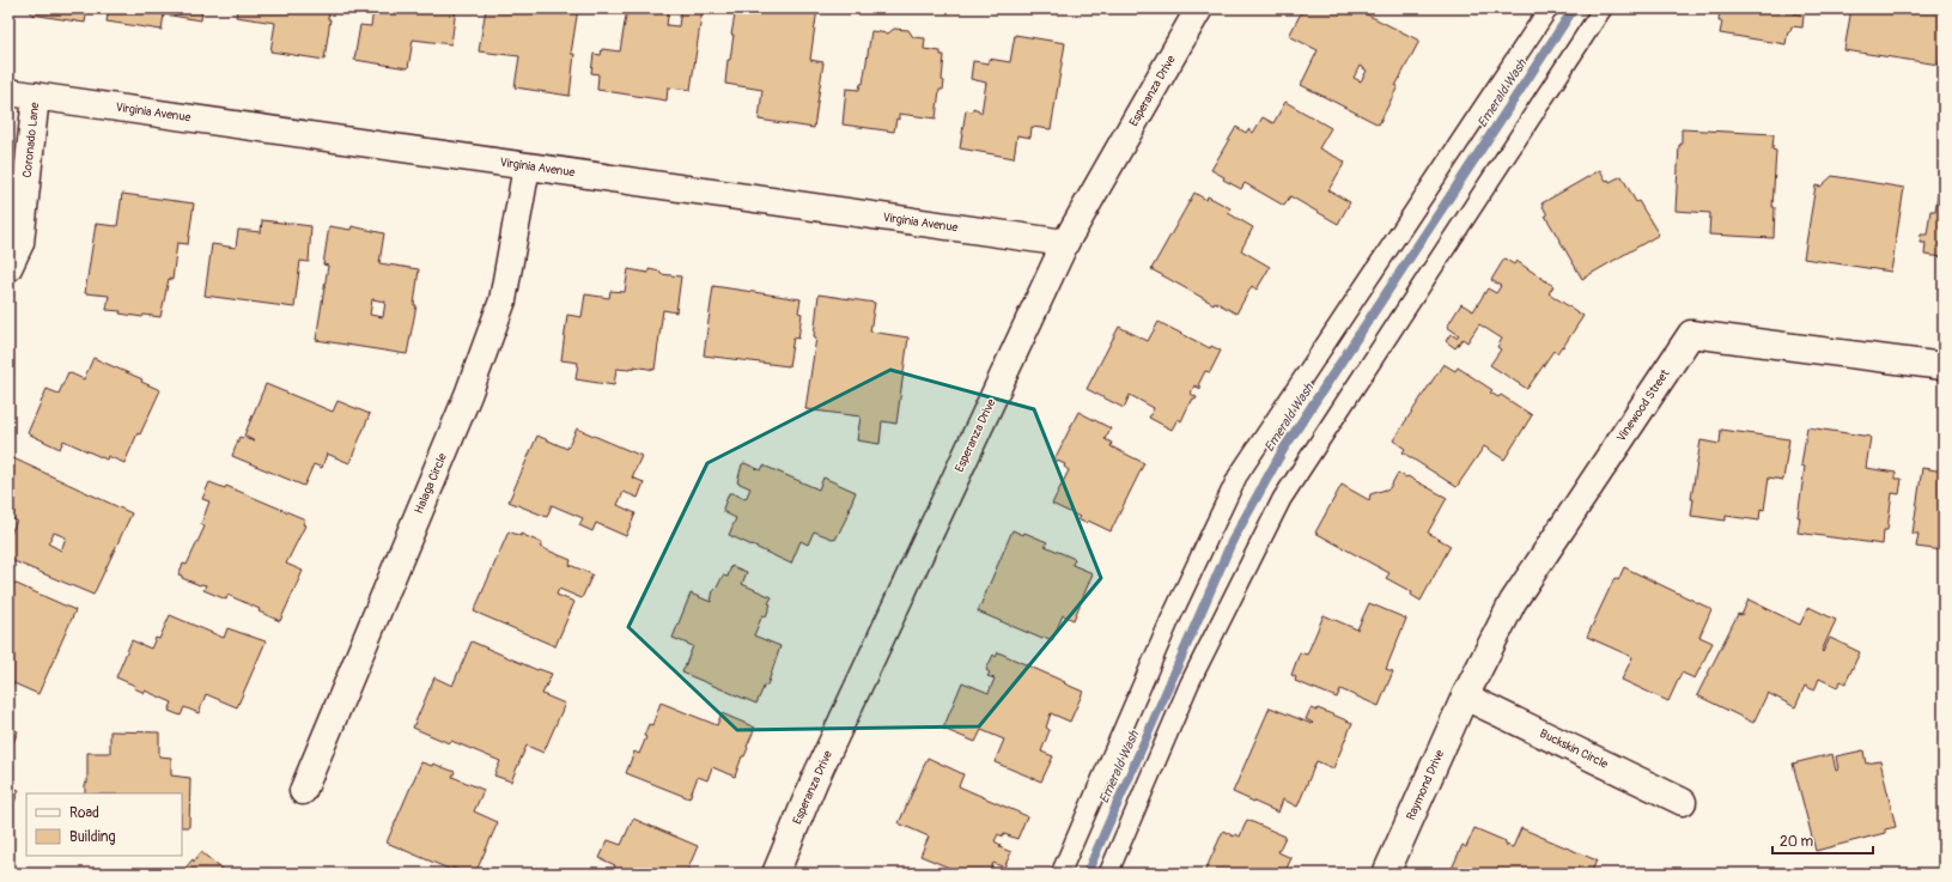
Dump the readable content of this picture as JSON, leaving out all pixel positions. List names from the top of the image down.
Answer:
{
  "streets": {
    "street": [
      "Esperanza Drive",
      "Virginia Avenue",
      "Coronado Lane",
      "Vinewood Street",
      "Halaga Circle",
      "Buckskin Circle",
      "Raymond Drive"
    ]
  },
  "crossings": [
    ["Esperanza Drive", "Virginia Avenue"],
    ["Virginia Avenue", "Coronado Lane"],
    ["Virginia Avenue", "Halaga Circle"],
    ["Vinewood Street", "Buckskin Circle"],
    ["Vinewood Street", "Raymond Drive"],
    ["Buckskin Circle", "Raymond Drive"]
  ],
  "water": ["Emerald Wash"],
  "legend": ["Road", "Building"],
  "scale_bar": "20 m"
}
